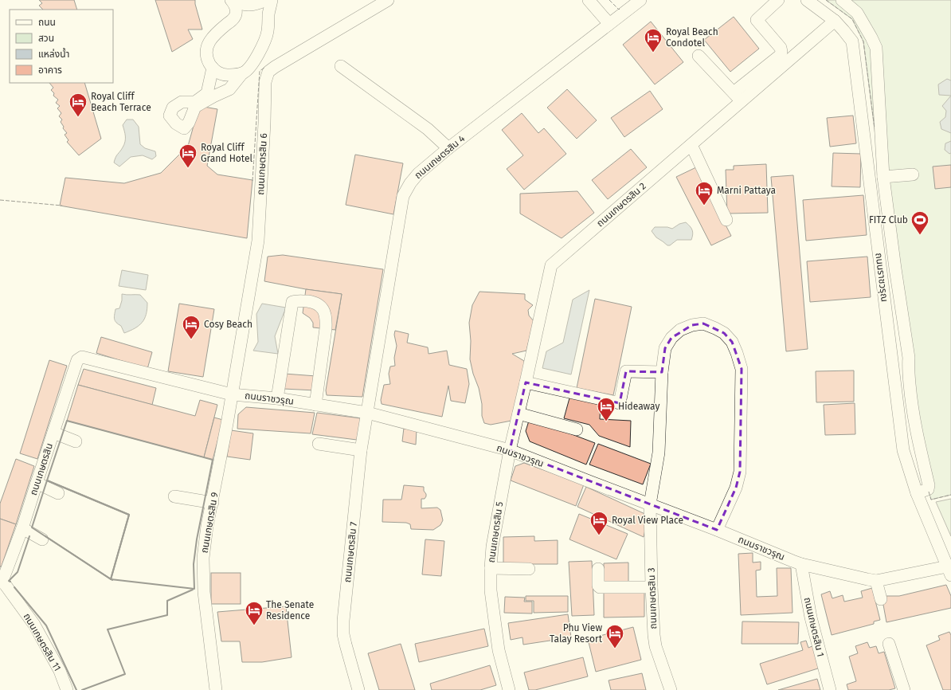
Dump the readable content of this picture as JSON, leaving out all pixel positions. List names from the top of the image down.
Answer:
{
  "streets": {
    "street": [
      "ถนนเกษตรสิน 4",
      "ถนนเกษตรสิน 6",
      "ถนนเกษตรสิน 2",
      "ถนนราชวรุณ",
      "ถนนเกษตรสิน",
      "ถนนเกษตรสิน 9",
      "ถนนเกษตรสิน 5",
      "ถนนเกษตรสิน 7",
      "ถนนเกษตรสิน 3",
      "ถนนเกษตรสิน 1",
      "ถนนเกษตรสิน 11"
    ]
  },
  "crossings": [
    ["ถนนเกษตรสิน 4", "ถนนราชวรุณ"],
    ["ถนนเกษตรสิน 4", "ถนนเกษตรสิน 7"],
    ["ถนนเกษตรสิน 6", "ถนนราชวรุณ"],
    ["ถนนเกษตรสิน 6", "ถนนเกษตรสิน 9"],
    ["ถนนเกษตรสิน 2", "ถนนราชวรุณ"],
    ["ถนนเกษตรสิน 2", "ถนนเกษตรสิน 5"],
    ["ถนนราชวรุณ", "ถนนเกษตรสิน"],
    ["ถนนราชวรุณ", "ถนนเกษตรสิน 9"],
    ["ถนนราชวรุณ", "ถนนเกษตรสิน 5"],
    ["ถนนราชวรุณ", "ถนนเกษตรสิน 7"],
    ["ถนนราชวรุณ", "ถนนเกษตรสิน 3"],
    ["ถนนราชวรุณ", "ถนนเกษตรสิน 1"],
    ["ถนนเกษตรสิน", "ถนนเกษตรสิน 11"]
  ],
  "places": {
    "hotel": [
      "Royal Beach Condotel",
      "Royal Cliff Beach Terrace",
      "Royal Cliff Grand Hotel",
      "Marni Pattaya",
      "Cosy Beach",
      "Hideaway",
      "Royal View Place",
      "The Senate Residence",
      "Phu View Talay Resort"
    ],
    "sports": ["FITZ Club"]
  },
  "legend": [
    "ถนน",
    "สวน",
    "แหล่งน้ำ",
    "อาคาร"
  ]
}
